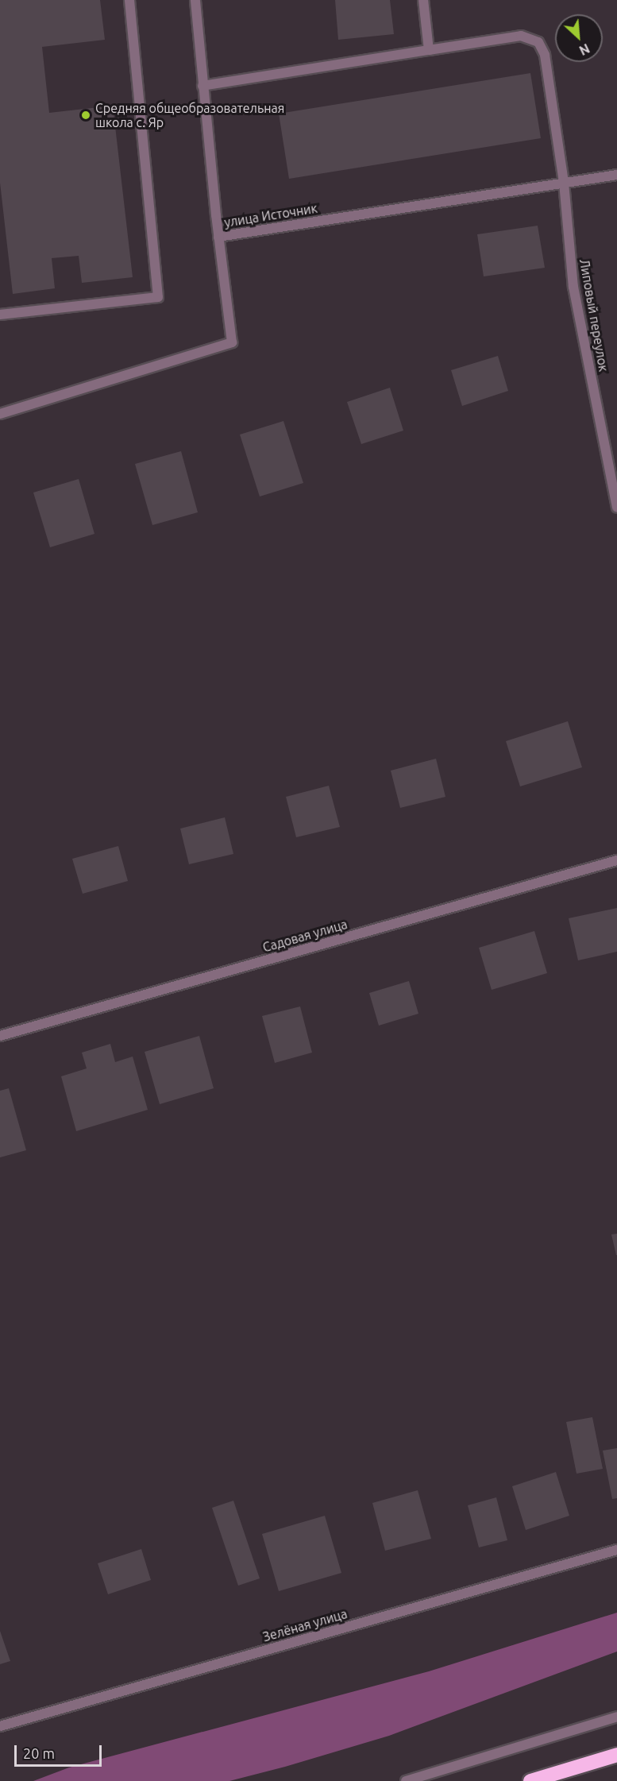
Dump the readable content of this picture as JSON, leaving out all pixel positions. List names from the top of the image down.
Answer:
{
  "streets": {
    "street": [
      "улица Источник",
      "Липовый переулок",
      "Садовая улица",
      "Зелёная улица"
    ]
  },
  "crossings": [
    ["улица Источник", "Липовый переулок"]
  ],
  "places": ["Средняя общеобразовательная школа с. Яр"],
  "scale_bar": "20 m",
  "north": "bottom right"
}
